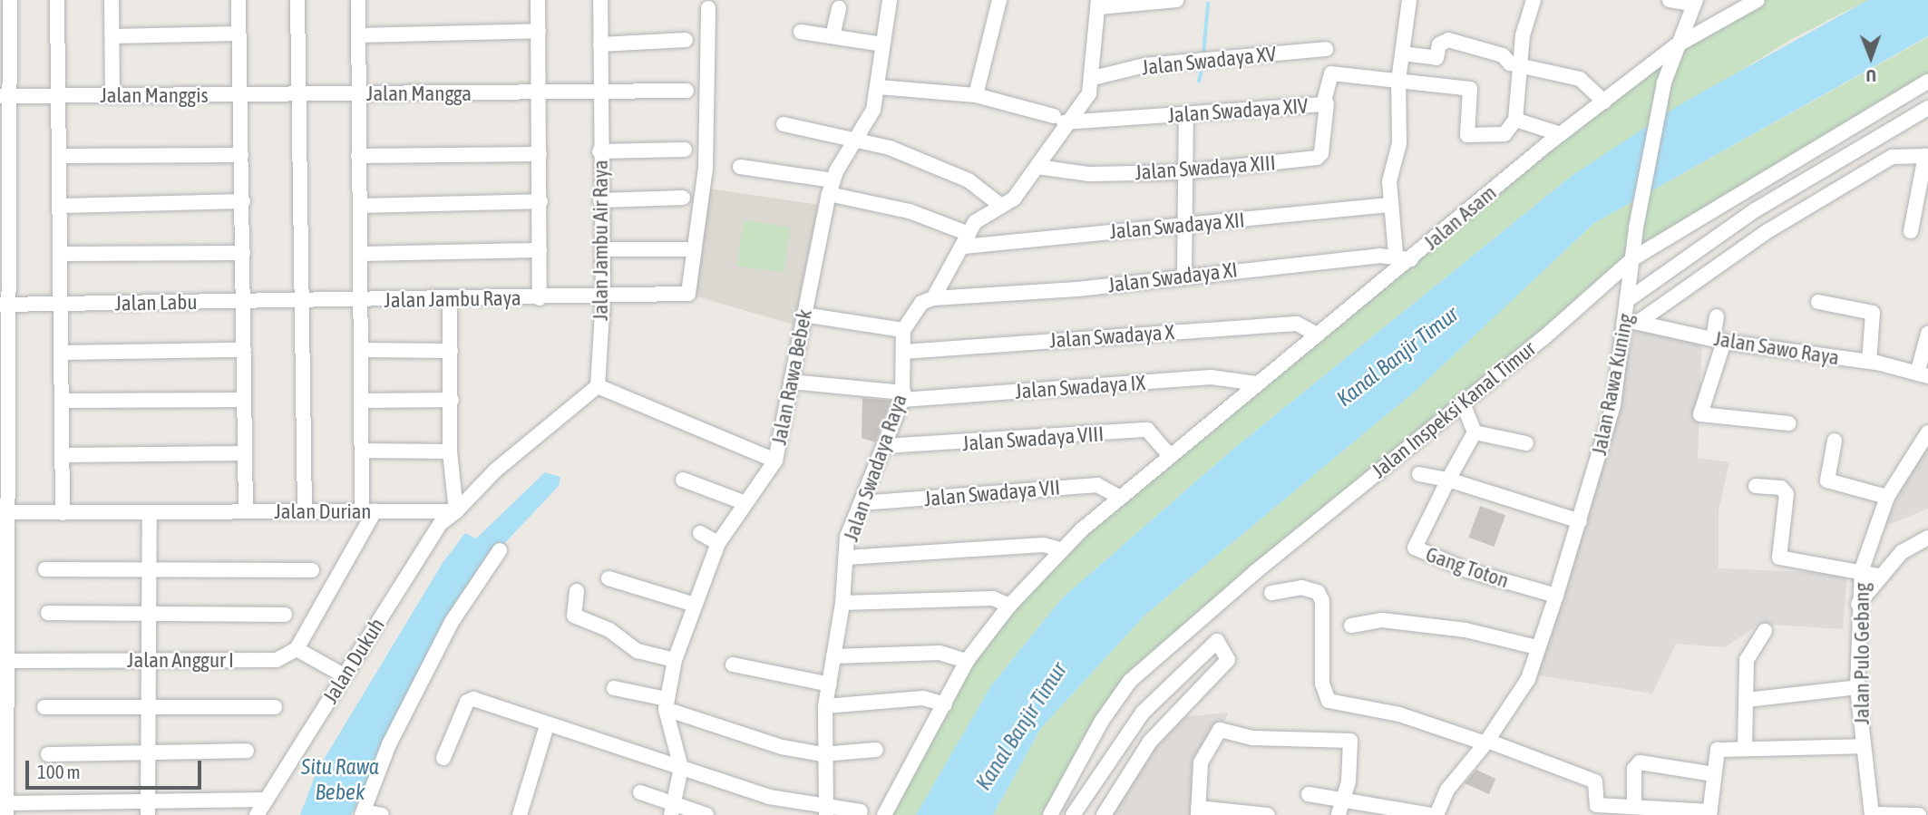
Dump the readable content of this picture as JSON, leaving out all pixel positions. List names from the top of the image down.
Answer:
{
  "streets": {
    "street": [
      "Jalan Swadaya XV",
      "Jalan Mangga",
      "Jalan Manggis",
      "Jalan Swadaya XIV",
      "Jalan Swadaya XIII",
      "Jalan Asam",
      "Jalan Swadaya XII",
      "Jalan Jambu Air Raya",
      "Jalan Swadaya XI",
      "Jalan Jambu Raya",
      "Jalan Labu",
      "Jalan Swadaya X",
      "Jalan Sawo Raya",
      "Jalan Rawa Bebek",
      "Jalan Rawa Kuning",
      "Jalan Swadaya IX",
      "Jalan Inspeksi Kanal Timur",
      "Jalan Swadaya VIII",
      "Jalan Swadaya Raya",
      "Jalan Swadaya VII",
      "Jalan Durian",
      "Gang Toton",
      "Jalan Pulo Gebang",
      "Jalan Anggur I",
      "Jalan Dukuh"
    ]
  },
  "crossings": [
    ["Jalan Mangga", "Jalan Manggis"],
    ["Jalan Mangga", "Jalan Jambu Air Raya"],
    ["Jalan Swadaya XIV", "Jalan Swadaya XIII"],
    ["Jalan Swadaya XIV", "Jalan Rawa Bebek"],
    ["Jalan Asam", "Jalan Swadaya XI"],
    ["Jalan Asam", "Jalan Swadaya X"],
    ["Jalan Asam", "Jalan Rawa Kuning"],
    ["Jalan Asam", "Jalan Swadaya IX"],
    ["Jalan Asam", "Jalan Swadaya VIII"],
    ["Jalan Jambu Air Raya", "Jalan Jambu Raya"],
    ["Jalan Jambu Raya", "Jalan Labu"],
    ["Jalan Swadaya X", "Jalan Swadaya Raya"],
    ["Jalan Sawo Raya", "Jalan Rawa Kuning"],
    ["Jalan Rawa Bebek", "Jalan Swadaya IX"],
    ["Jalan Rawa Kuning", "Jalan Inspeksi Kanal Timur"],
    ["Jalan Rawa Kuning", "Gang Toton"],
    ["Jalan Swadaya IX", "Jalan Swadaya Raya"],
    ["Jalan Swadaya VIII", "Jalan Swadaya Raya"],
    ["Jalan Swadaya Raya", "Jalan Swadaya VII"],
    ["Jalan Durian", "Jalan Dukuh"]
  ],
  "water": ["Kanal Banjir Timur", "Situ Rawa Bebek"],
  "scale_bar": "100 m",
  "north": "bottom"
}
